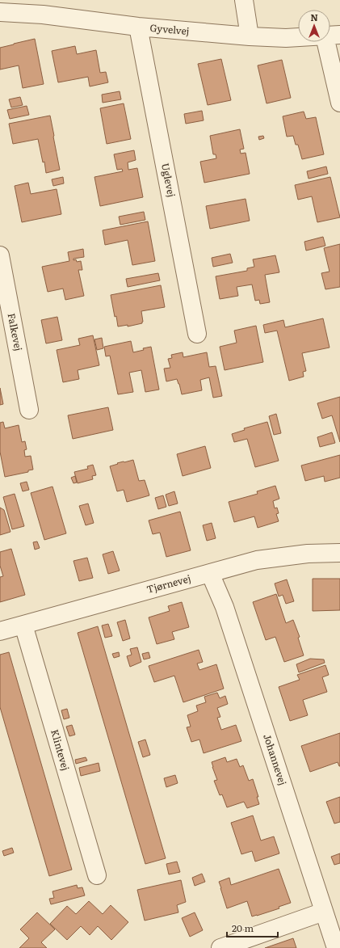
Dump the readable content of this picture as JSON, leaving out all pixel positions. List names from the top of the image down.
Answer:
{
  "streets": {
    "street": [
      "Gyvelvej",
      "Uglevej",
      "Falkevej",
      "Tjørnevej",
      "Klintevej",
      "Johannevej"
    ]
  },
  "crossings": [
    ["Gyvelvej", "Uglevej"],
    ["Tjørnevej", "Klintevej"],
    ["Tjørnevej", "Johannevej"]
  ],
  "scale_bar": "20 m",
  "north": "top"
}
